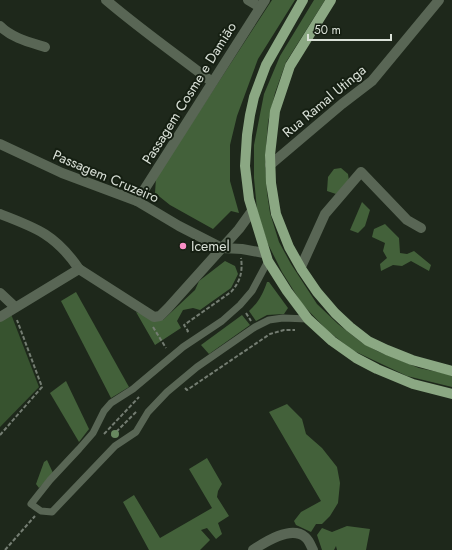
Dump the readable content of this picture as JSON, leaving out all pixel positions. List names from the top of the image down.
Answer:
{
  "streets": {
    "street": ["Passagem Cosme e Damião", "Rua Ramal Utinga", "Passagem Cruzeiro"]
  },
  "crossings": [
    ["Passagem Cosme e Damião", "Passagem Cruzeiro"]
  ],
  "places": ["Icemel"],
  "scale_bar": "50 m"
}
